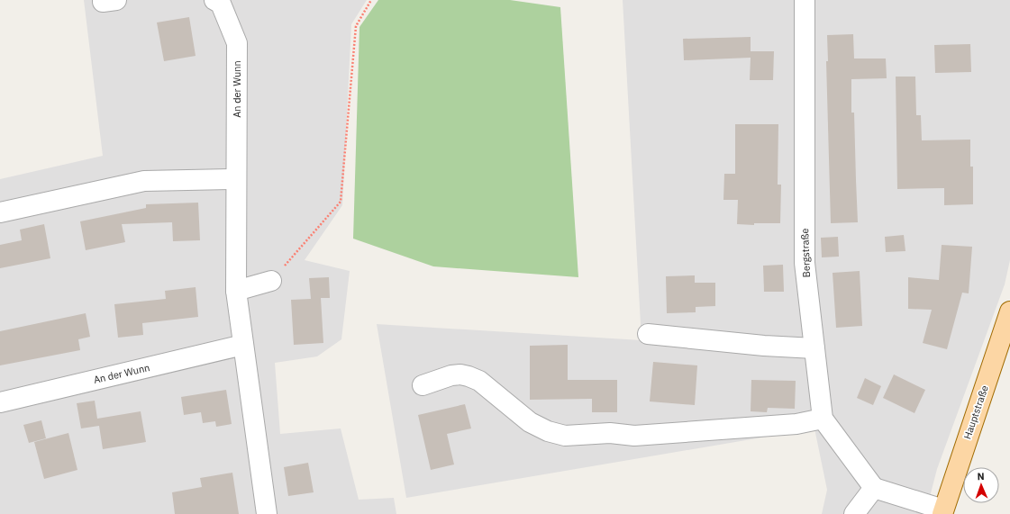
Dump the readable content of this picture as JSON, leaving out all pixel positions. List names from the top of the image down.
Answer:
{
  "streets": {
    "main road": ["Hauptstraße"],
    "street": ["An der Wunn", "Bergstraße"]
  },
  "north": "top"
}
